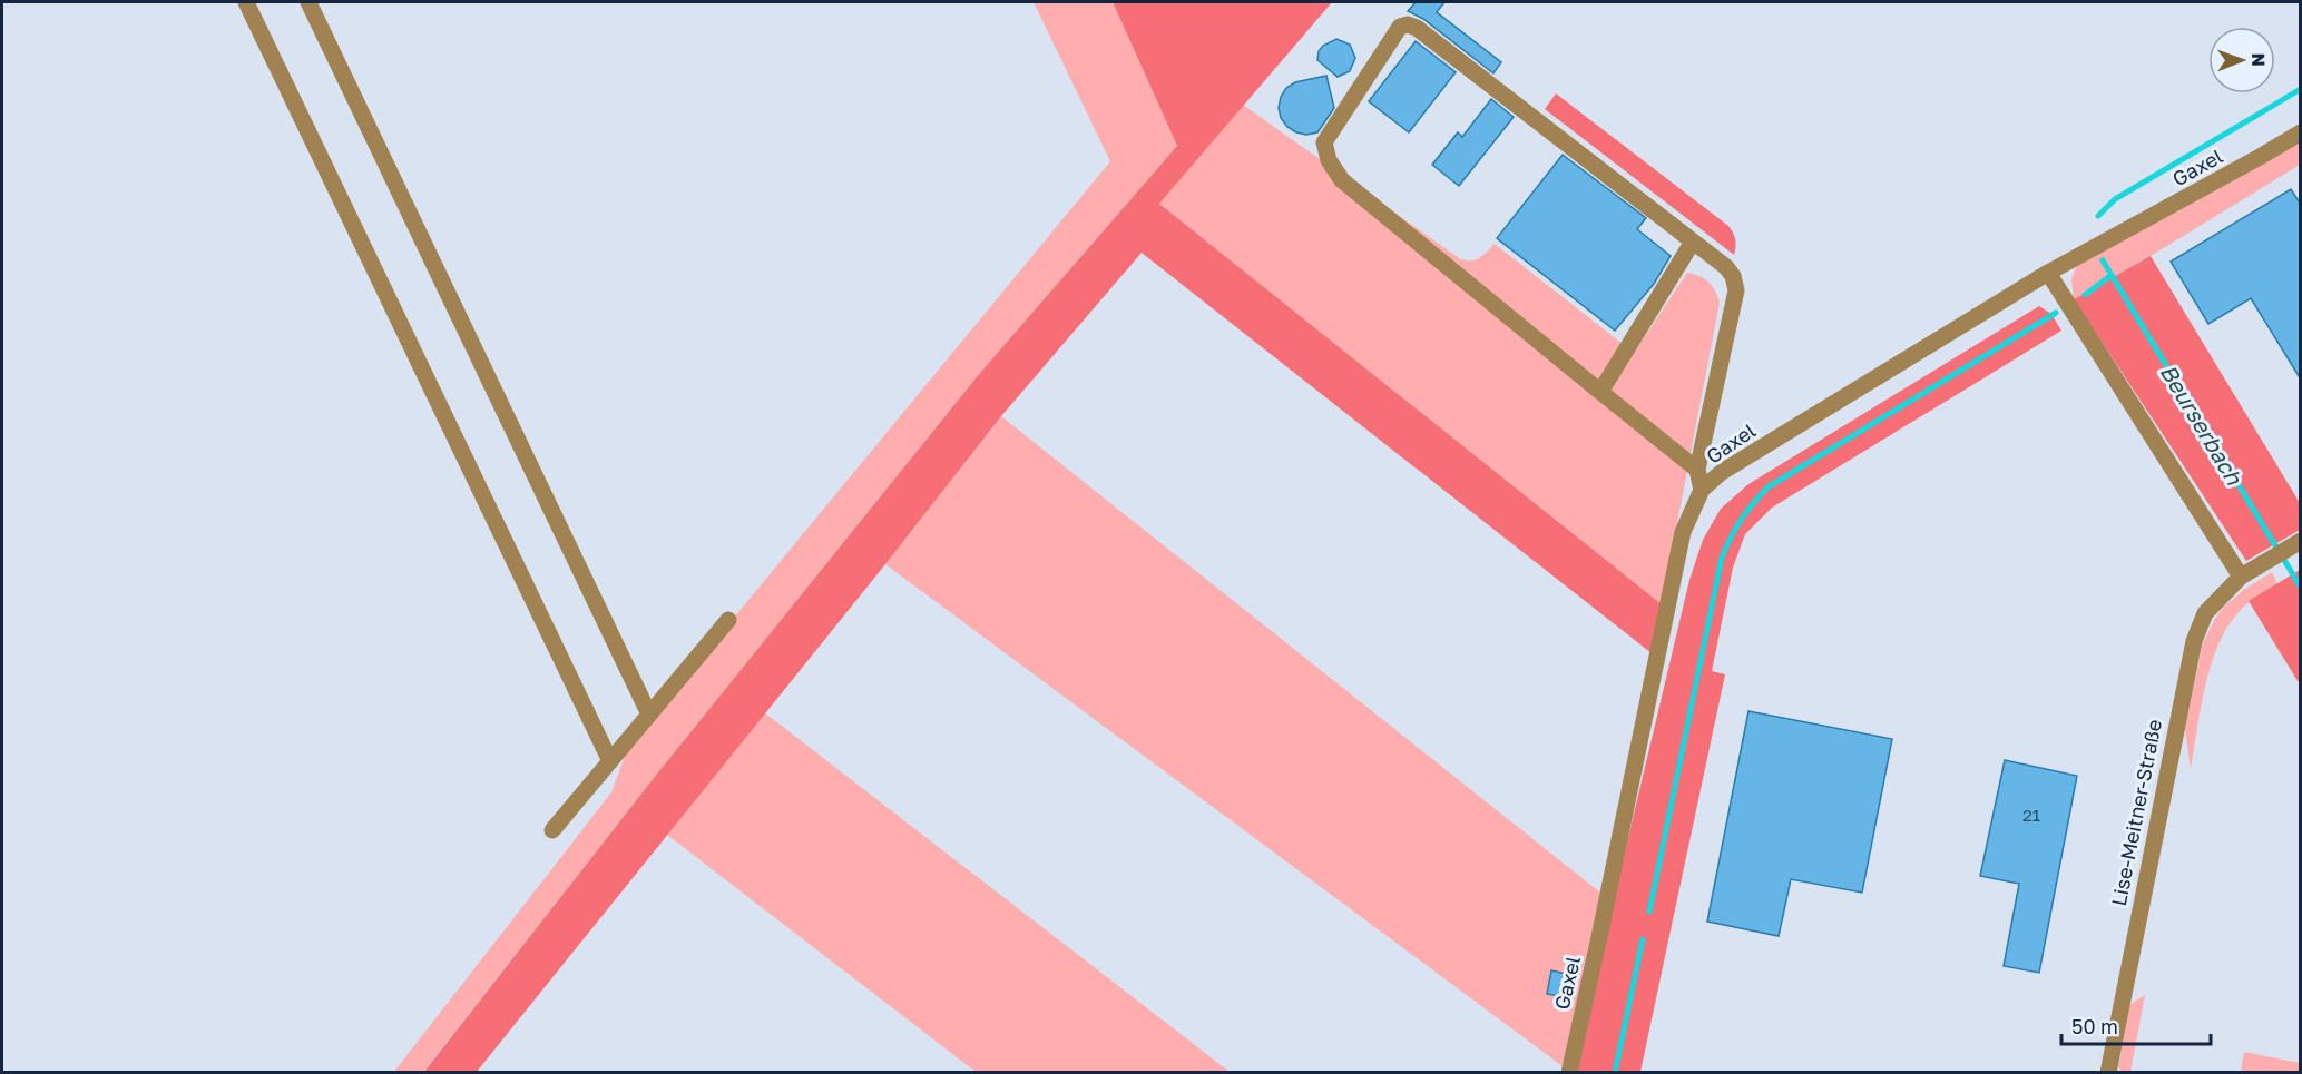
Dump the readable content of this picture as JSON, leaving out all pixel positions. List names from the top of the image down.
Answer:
{
  "streets": {
    "street": ["Gaxel", "Lise-Meitner-Straße"]
  },
  "water": ["Beurserbach"],
  "house_numbers": ["21"],
  "scale_bar": "50 m",
  "north": "right"
}
